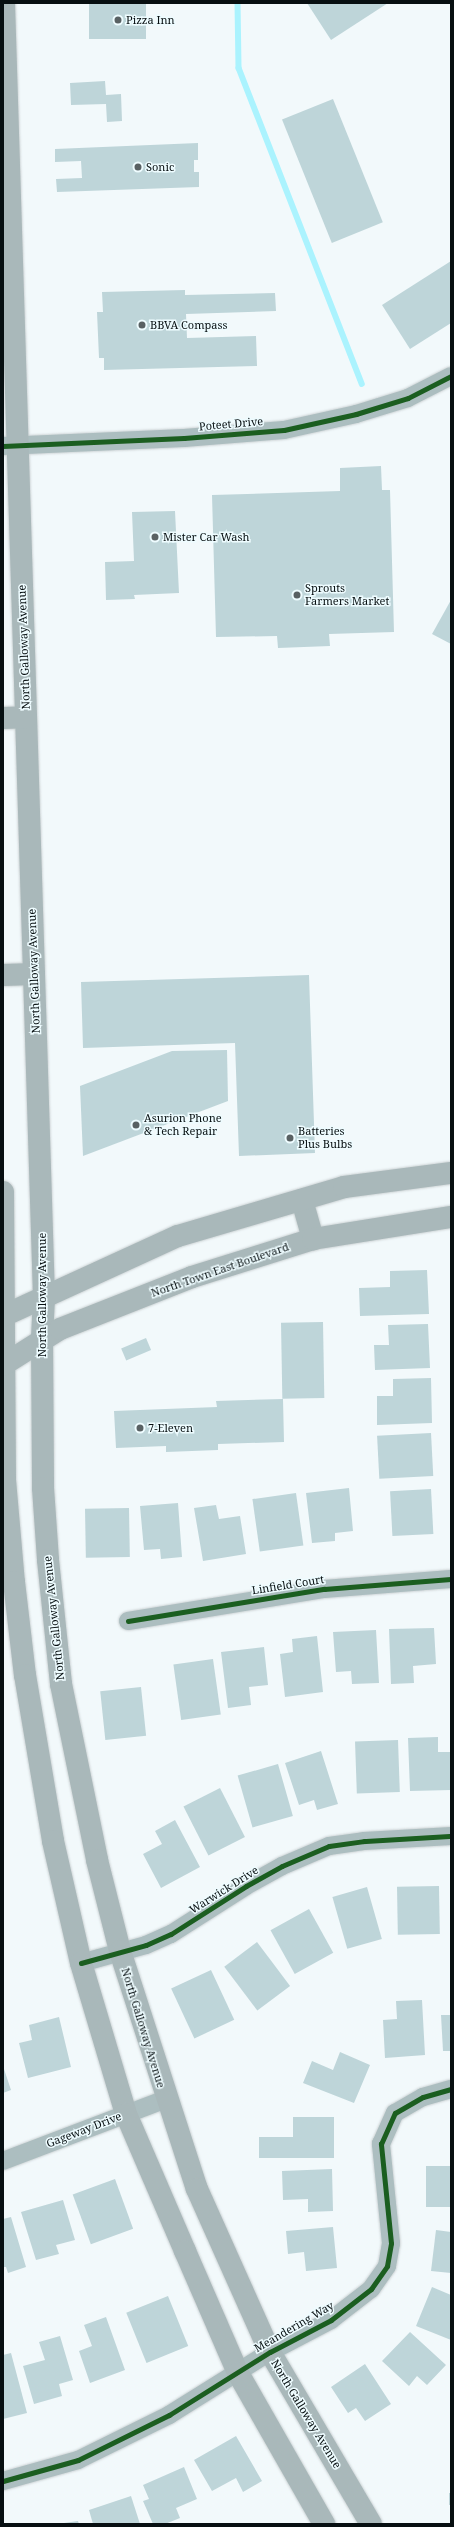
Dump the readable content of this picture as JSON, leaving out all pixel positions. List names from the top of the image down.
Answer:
{
  "streets": {
    "main road": ["North Galloway Avenue", "North Town East Boulevard"],
    "street": [
      "Poteet Drive",
      "Linfield Court",
      "Warwick Drive",
      "Gageway Drive",
      "Meandering Way"
    ]
  },
  "crossings": [
    ["Poteet Drive", "North Galloway Avenue"],
    ["North Galloway Avenue", "North Town East Boulevard"],
    ["North Galloway Avenue", "Warwick Drive"],
    ["North Galloway Avenue", "Gageway Drive"],
    ["North Galloway Avenue", "Meandering Way"]
  ],
  "places": [
    "Pizza Inn",
    "Sonic",
    "BBVA Compass",
    "Mister Car Wash",
    "Sprouts Farmers Market",
    "Asurion Phone & Tech Repair",
    "Batteries Plus Bulbs",
    "7-Eleven"
  ]
}
